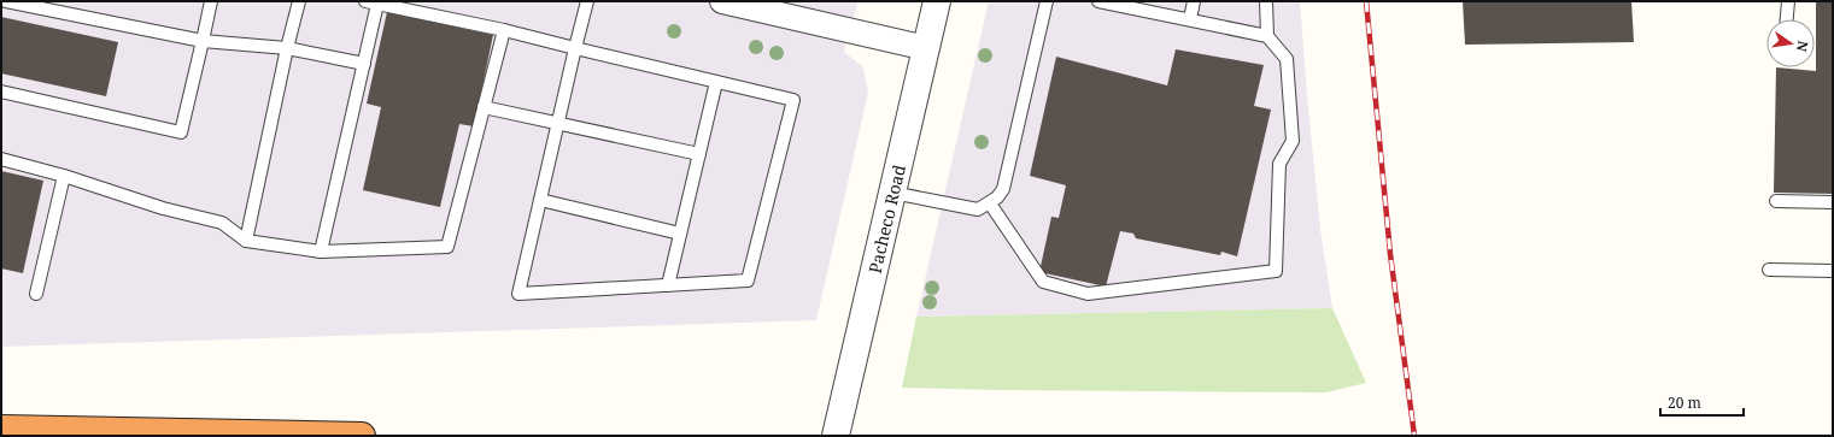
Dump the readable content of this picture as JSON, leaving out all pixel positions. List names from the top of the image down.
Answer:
{
  "streets": {
    "street": ["Pacheco Road"]
  },
  "scale_bar": "20 m",
  "north": "right"
}
